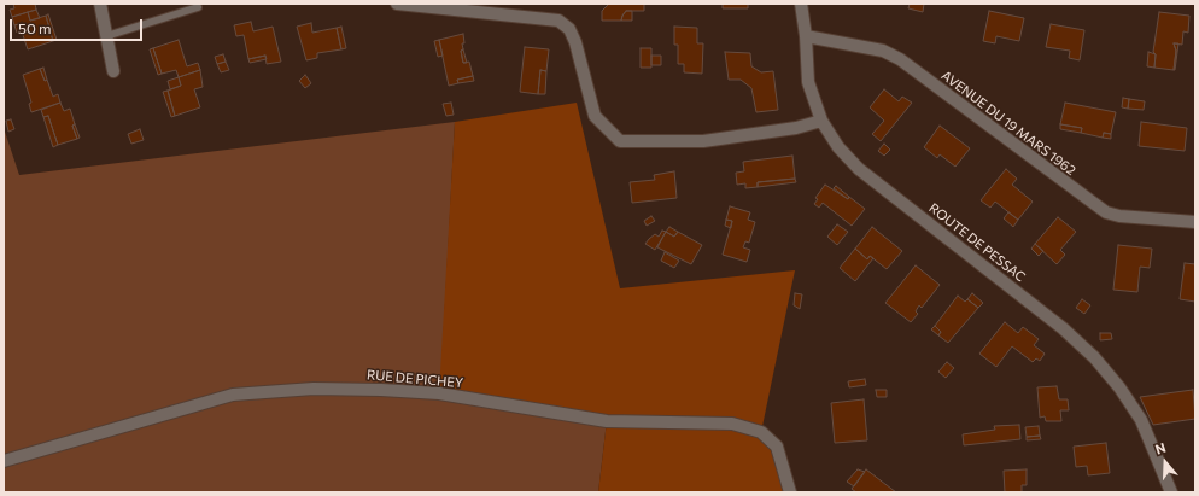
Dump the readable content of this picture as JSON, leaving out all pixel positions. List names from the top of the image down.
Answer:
{
  "streets": {
    "street": ["AVENUE DU 19 MARS 1962", "ROUTE DE PESSAC", "RUE DE PICHEY"]
  },
  "crossings": [
    ["AVENUE DU 19 MARS 1962", "ROUTE DE PESSAC"]
  ],
  "scale_bar": "50 m",
  "north": "top"
}
